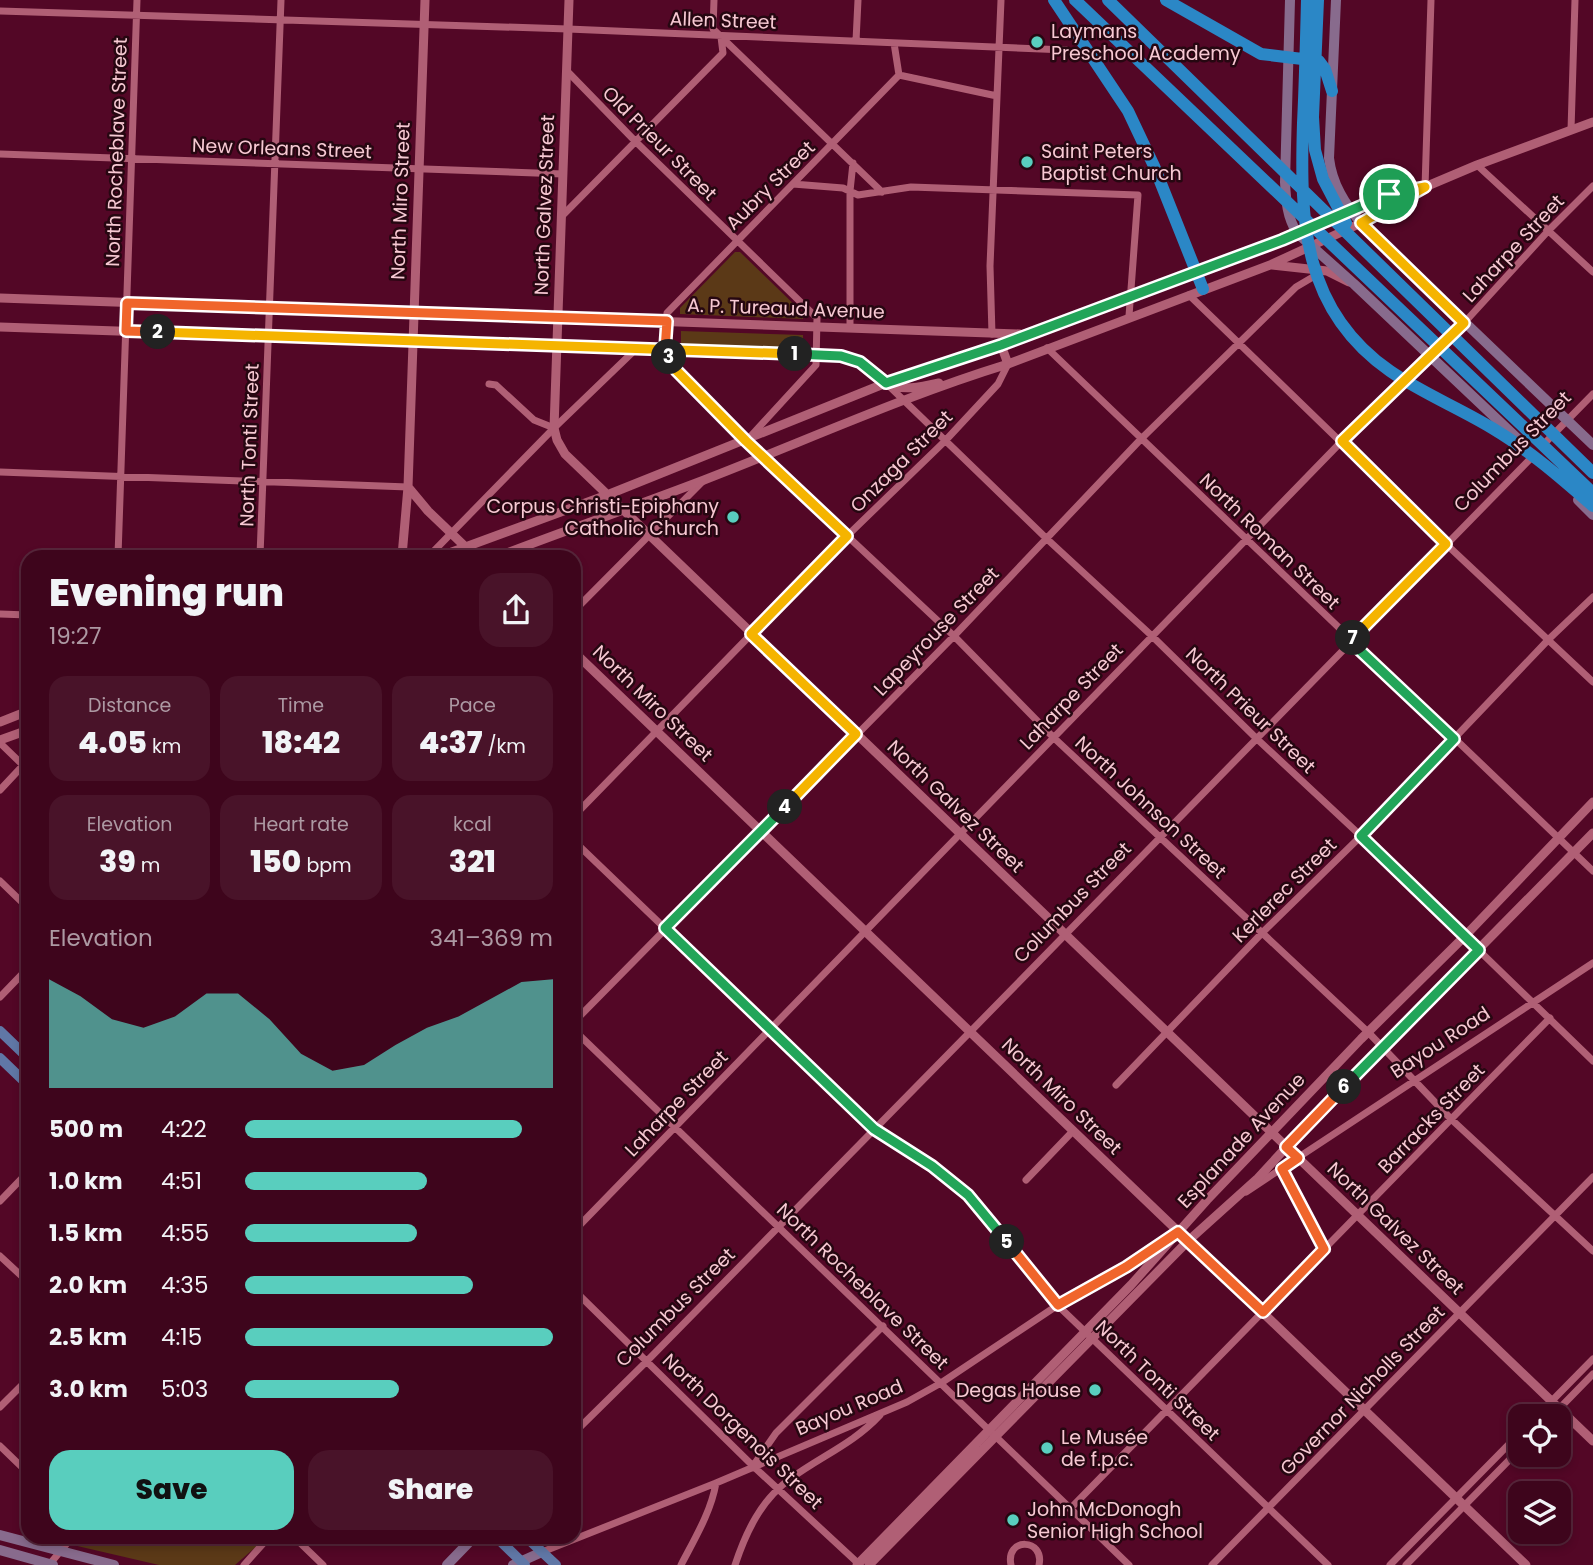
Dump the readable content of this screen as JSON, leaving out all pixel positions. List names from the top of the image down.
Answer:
{
  "streets": {
    "main road": ["Bayou Road"],
    "street": [
      "Allen Street",
      "Old Prieur Street",
      "New Orleans Street",
      "North Rocheblave Street",
      "Aubry Street",
      "North Miro Street",
      "North Galvez Street",
      "Laharpe Street",
      "A. P. Tureaud Avenue",
      "North Tonti Street",
      "Columbus Street",
      "Onzaga Street",
      "North Roman Street",
      "Lapeyrouse Street",
      "North Prieur Street",
      "North Johnson Street",
      "Kerlerec Street",
      "Barracks Street",
      "Esplanade Avenue",
      "Governor Nicholls Street",
      "North Dorgenois Street"
    ]
  },
  "crossings": [
    ["Allen Street", "North Rocheblave Street"],
    ["Allen Street", "North Miro Street"],
    ["Allen Street", "North Galvez Street"],
    ["Allen Street", "North Tonti Street"],
    ["Old Prieur Street", "Aubry Street"],
    ["Old Prieur Street", "North Galvez Street"],
    ["Old Prieur Street", "A. P. Tureaud Avenue"],
    ["New Orleans Street", "North Rocheblave Street"],
    ["New Orleans Street", "North Miro Street"],
    ["New Orleans Street", "North Galvez Street"],
    ["New Orleans Street", "North Tonti Street"],
    ["North Rocheblave Street", "Laharpe Street"],
    ["North Rocheblave Street", "A. P. Tureaud Avenue"],
    ["North Rocheblave Street", "Columbus Street"],
    ["North Rocheblave Street", "Bayou Road"],
    ["North Rocheblave Street", "Barracks Street"],
    ["North Rocheblave Street", "Esplanade Avenue"],
    ["Aubry Street", "A. P. Tureaud Avenue"],
    ["North Miro Street", "Laharpe Street"],
    ["North Miro Street", "A. P. Tureaud Avenue"],
    ["North Miro Street", "Columbus Street"],
    ["North Miro Street", "Onzaga Street"],
    ["North Miro Street", "Lapeyrouse Street"],
    ["North Miro Street", "Bayou Road"],
    ["North Miro Street", "Barracks Street"],
    ["North Miro Street", "Esplanade Avenue"],
    ["North Miro Street", "Governor Nicholls Street"],
    ["North Galvez Street", "Laharpe Street"],
    ["North Galvez Street", "A. P. Tureaud Avenue"],
    ["North Galvez Street", "Columbus Street"],
    ["North Galvez Street", "Onzaga Street"],
    ["North Galvez Street", "Lapeyrouse Street"],
    ["North Galvez Street", "Kerlerec Street"],
    ["North Galvez Street", "Bayou Road"],
    ["North Galvez Street", "Barracks Street"],
    ["North Galvez Street", "Esplanade Avenue"],
    ["North Galvez Street", "Governor Nicholls Street"],
    ["Laharpe Street", "North Tonti Street"],
    ["Laharpe Street", "North Roman Street"],
    ["Laharpe Street", "North Prieur Street"],
    ["Laharpe Street", "North Johnson Street"],
    ["A. P. Tureaud Avenue", "North Tonti Street"],
    ["North Tonti Street", "Columbus Street"],
    ["North Tonti Street", "Lapeyrouse Street"],
    ["North Tonti Street", "Bayou Road"],
    ["North Tonti Street", "Barracks Street"],
    ["North Tonti Street", "Esplanade Avenue"],
    ["North Tonti Street", "Governor Nicholls Street"],
    ["Columbus Street", "North Roman Street"],
    ["Columbus Street", "North Prieur Street"],
    ["Columbus Street", "North Johnson Street"],
    ["Columbus Street", "North Dorgenois Street"],
    ["Onzaga Street", "North Prieur Street"],
    ["Onzaga Street", "North Johnson Street"],
    ["North Roman Street", "Lapeyrouse Street"],
    ["North Roman Street", "Kerlerec Street"],
    ["North Roman Street", "Esplanade Avenue"],
    ["Lapeyrouse Street", "North Prieur Street"],
    ["Lapeyrouse Street", "North Johnson Street"],
    ["North Prieur Street", "Kerlerec Street"],
    ["North Prieur Street", "Bayou Road"],
    ["North Prieur Street", "Barracks Street"],
    ["North Prieur Street", "Esplanade Avenue"],
    ["North Johnson Street", "Kerlerec Street"],
    ["North Johnson Street", "Bayou Road"],
    ["North Johnson Street", "Barracks Street"],
    ["North Johnson Street", "Esplanade Avenue"],
    ["North Johnson Street", "Governor Nicholls Street"],
    ["Bayou Road", "Esplanade Avenue"],
    ["Bayou Road", "North Dorgenois Street"],
    ["Esplanade Avenue", "North Dorgenois Street"]
  ],
  "places": [
    "Laymans Preschool Academy",
    "Saint Peters Baptist Church",
    "Corpus Christi-Epiphany Catholic Church",
    "Degas House",
    "Le Musée de f.p.c.",
    "John McDonogh Senior High School"
  ],
  "page": {
    "pins": [
      "2",
      "1",
      "3",
      "7",
      "4",
      "6",
      "5"
    ],
    "heading": ["Evening run", "19:27"],
    "stats": [
      ["Distance", "4.05 km"],
      ["Time", "18:42"],
      ["Pace", "4:37 /km"],
      ["Elevation", "39 m"],
      ["Heart rate", "150 bpm"],
      ["kcal", "321"]
    ],
    "chart": ["Elevation", "341–369 m"],
    "list": [
      {
        "name": "500 m",
        "note": "4:22"
      },
      {
        "name": "1.0 km",
        "note": "4:51"
      },
      {
        "name": "1.5 km",
        "note": "4:55"
      },
      {
        "name": "2.0 km",
        "note": "4:35"
      },
      {
        "name": "2.5 km",
        "note": "4:15"
      },
      {
        "name": "3.0 km",
        "note": "5:03"
      }
    ],
    "buttons": ["Save", "Share"]
  }
}
